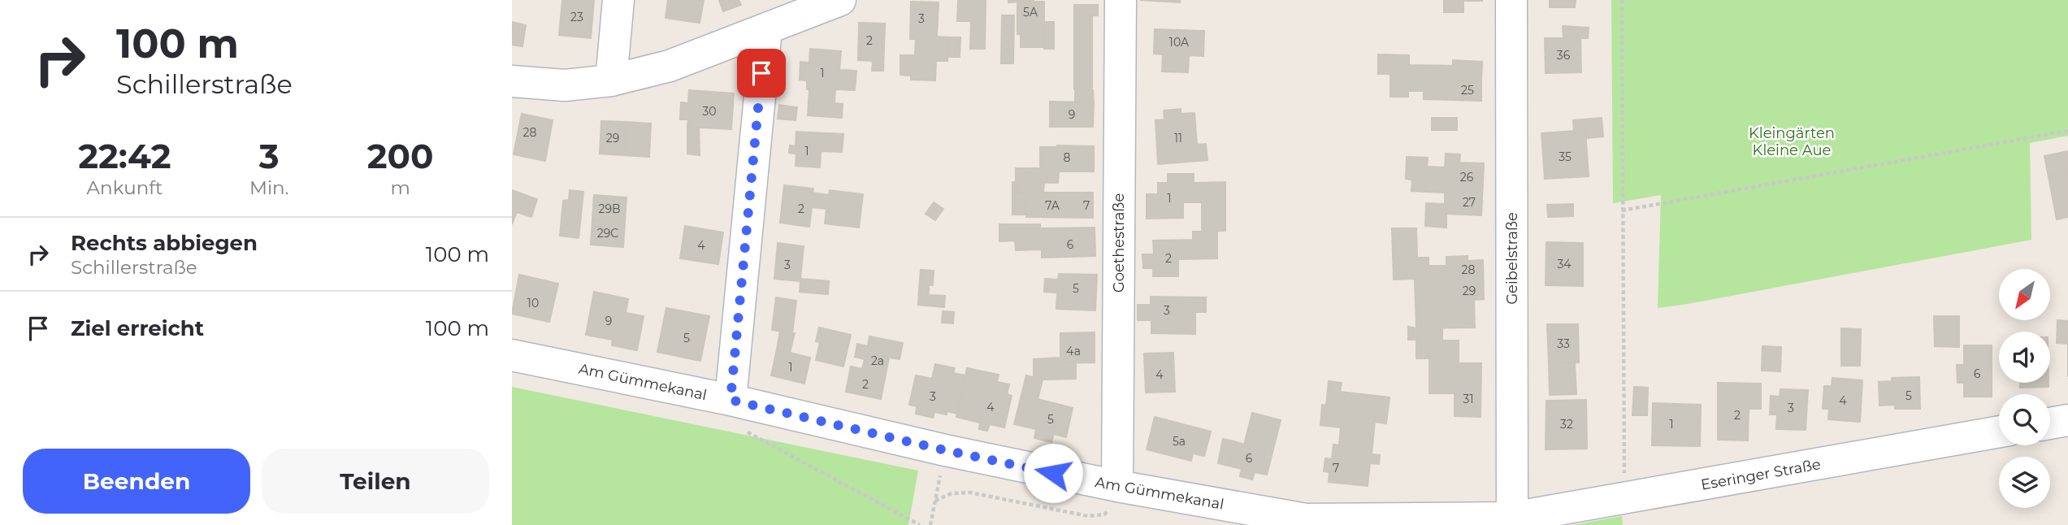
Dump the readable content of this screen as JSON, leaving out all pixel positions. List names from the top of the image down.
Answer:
{
  "streets": {
    "street": [
      "Goethestraße",
      "Geibelstraße",
      "Am Gümmekanal",
      "Eseringer Straße"
    ]
  },
  "crossings": [
    ["Goethestraße", "Am Gümmekanal"],
    ["Geibelstraße", "Am Gümmekanal"],
    ["Geibelstraße", "Eseringer Straße"],
    ["Am Gümmekanal", "Eseringer Straße"]
  ],
  "parks": ["Kleingärten Kleine Aue"],
  "house_numbers": [
    "5A",
    "23",
    "3",
    "2",
    "10A",
    "36",
    "1",
    "25",
    "30",
    "9",
    "28",
    "29",
    "11",
    "1",
    "35",
    "8",
    "26",
    "1",
    "27",
    "7A",
    "7",
    "29B",
    "2",
    "29C",
    "6",
    "4",
    "2",
    "34",
    "3",
    "28",
    "5",
    "29",
    "10",
    "3",
    "9",
    "5",
    "33",
    "4a",
    "2a",
    "1",
    "6",
    "4",
    "2",
    "5",
    "3",
    "31",
    "4",
    "4",
    "3",
    "2",
    "5",
    "32",
    "1",
    "5a",
    "6",
    "7"
  ],
  "north": "bottom left",
  "page": {
    "turn": ["100 m", "Schillerstraße"],
    "eta": [
      "22:42",
      "Ankunft",
      "3",
      "Min.",
      "200",
      "m"
    ],
    "list": [
      {
        "name": "Rechts abbiegen",
        "note": "Schillerstraße",
        "value": "100 m"
      },
      {
        "name": "Ziel erreicht",
        "value": "100 m"
      }
    ],
    "buttons": ["Beenden", "Teilen"]
  }
}
